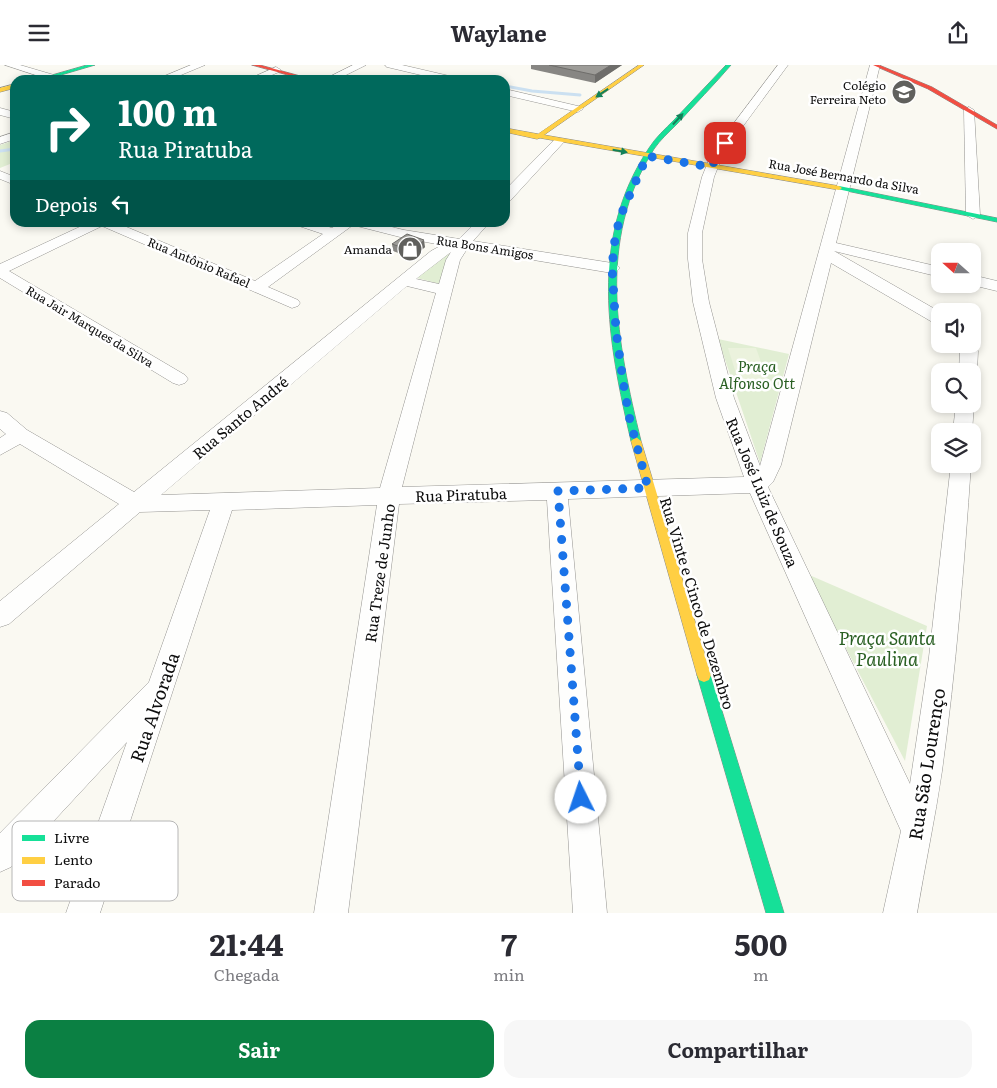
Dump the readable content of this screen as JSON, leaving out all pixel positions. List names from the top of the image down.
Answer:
{
  "streets": {
    "main road": ["Rua José Bernardo da Silva", "Rua Vinte e Cinco de Dezembro"],
    "street": [
      "Rua Bons Amigos",
      "Rua Antônio Rafael",
      "Rua Jair Marques da Silva",
      "Rua Santo André",
      "Rua José Luiz de Souza",
      "Rua Piratuba",
      "Rua Treze de Junho",
      "Rua Alvorada",
      "Rua São Lourenço"
    ]
  },
  "crossings": [
    ["Rua José Bernardo da Silva", "Rua José Luiz de Souza"],
    ["Rua José Bernardo da Silva", "Rua Vinte e Cinco de Dezembro"],
    ["Rua Bons Amigos", "Rua Santo André"],
    ["Rua Bons Amigos", "Rua Treze de Junho"],
    ["Rua Bons Amigos", "Rua Vinte e Cinco de Dezembro"],
    ["Rua Santo André", "Rua Piratuba"],
    ["Rua Santo André", "Rua Treze de Junho"],
    ["Rua José Luiz de Souza", "Rua Piratuba"],
    ["Rua José Luiz de Souza", "Rua São Lourenço"],
    ["Rua Piratuba", "Rua Treze de Junho"],
    ["Rua Piratuba", "Rua Vinte e Cinco de Dezembro"],
    ["Rua Piratuba", "Rua Alvorada"]
  ],
  "parks": ["Praça Alfonso Ott", "Praça Santa Paulina"],
  "places": {
    "school or university": ["Colégio Ferreira Neto"],
    "shop": ["Amanda"]
  },
  "legend": ["Livre", "Lento", "Parado"],
  "north": "left",
  "page": {
    "header": "Waylane",
    "turn": ["100 m", "Rua Piratuba"],
    "then": "Depois",
    "eta": [
      "21:44",
      "Chegada",
      "7",
      "min",
      "500",
      "m"
    ],
    "buttons": ["Sair", "Compartilhar"]
  }
}
